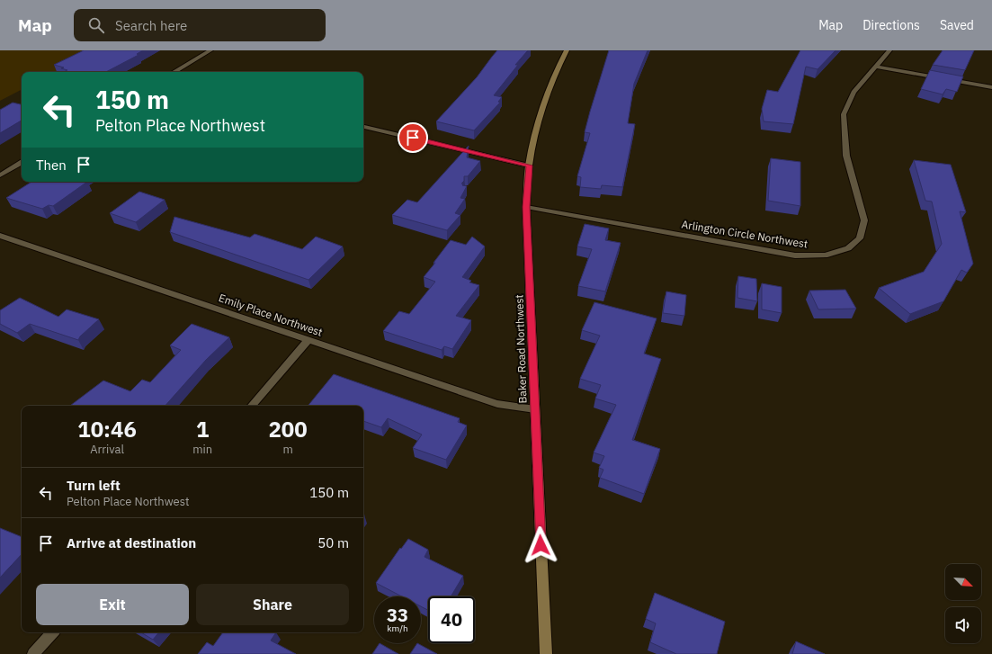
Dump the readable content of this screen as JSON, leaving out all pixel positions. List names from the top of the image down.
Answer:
{
  "streets": {
    "street": ["Arlington Circle Northwest", "Emily Place Northwest", "Baker Road Northwest"]
  },
  "crossings": [
    ["Arlington Circle Northwest", "Baker Road Northwest"],
    ["Emily Place Northwest", "Baker Road Northwest"]
  ],
  "north": "bottom right",
  "page": {
    "header": "Map",
    "search": "Search here",
    "nav": ["Map", "Directions", "Saved"],
    "turn": ["150 m", "Pelton Place Northwest"],
    "then": "Then",
    "eta": [
      "10:46",
      "Arrival",
      "1",
      "min",
      "200",
      "m"
    ],
    "list": [
      {
        "name": "Turn left",
        "note": "Pelton Place Northwest",
        "value": "150 m"
      },
      {
        "name": "Arrive at destination",
        "value": "50 m"
      }
    ],
    "buttons": ["Exit", "Share"],
    "speed": "33 km/h",
    "limit": "40"
  }
}
